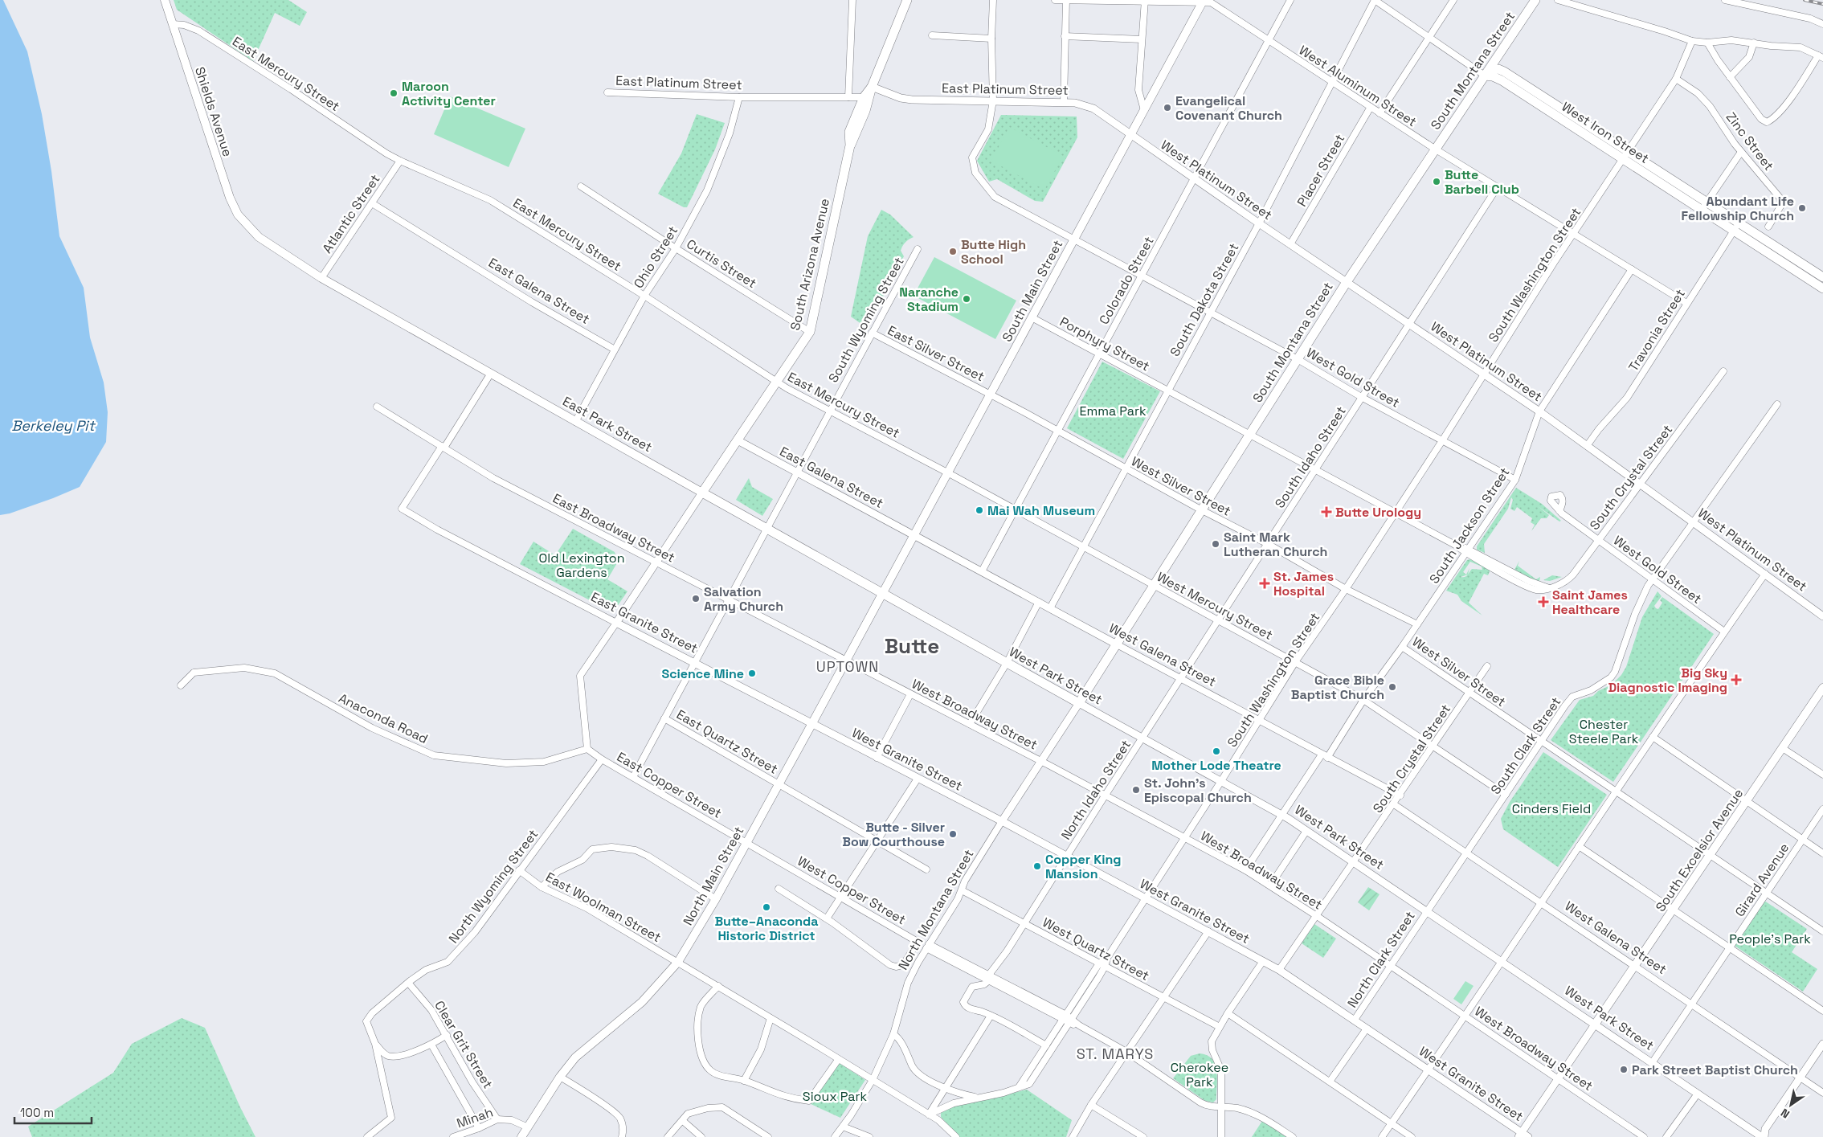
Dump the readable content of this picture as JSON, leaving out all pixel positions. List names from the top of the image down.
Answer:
{
  "streets": {
    "main road": [
      "South Montana Street",
      "Shields Avenue",
      "West Iron Street",
      "South Arizona Avenue",
      "South Main Street",
      "East Park Street",
      "West Park Street",
      "South Excelsior Avenue",
      "North Main Street"
    ],
    "street": [
      "East Mercury Street",
      "East Platinum Street",
      "West Aluminum Street",
      "Zinc Street",
      "Placer Street",
      "West Platinum Street",
      "Atlantic Street",
      "Ohio Street",
      "Curtis Street",
      "South Washington Street",
      "Colorado Street",
      "East Galena Street",
      "South Dakota Street",
      "South Wyoming Street",
      "Travonia Street",
      "Porphyry Street",
      "East Silver Street",
      "West Gold Street",
      "South Idaho Street",
      "South Crystal Street",
      "West Silver Street",
      "South Jackson Street",
      "East Broadway Street",
      "West Mercury Street",
      "East Granite Street",
      "West Galena Street",
      "West Broadway Street",
      "Anaconda Road",
      "East Quartz Street",
      "South Clark Street",
      "West Granite Street",
      "East Copper Street",
      "North Idaho Street",
      "Girard Avenue",
      "North Wyoming Street",
      "West Copper Street",
      "East Woolman Street",
      "North Montana Street",
      "West Quartz Street",
      "North Clark Street",
      "Clear Grit Street",
      "Minah"
    ]
  },
  "crossings": [
    ["South Montana Street", "West Aluminum Street"],
    ["South Montana Street", "West Iron Street"],
    ["South Montana Street", "West Platinum Street"],
    ["South Montana Street", "Porphyry Street"],
    ["South Montana Street", "West Gold Street"],
    ["South Montana Street", "West Silver Street"],
    ["South Montana Street", "West Mercury Street"],
    ["South Montana Street", "West Galena Street"],
    ["South Montana Street", "West Park Street"],
    ["South Montana Street", "North Montana Street"],
    ["East Mercury Street", "Shields Avenue"],
    ["East Mercury Street", "Atlantic Street"],
    ["East Mercury Street", "Ohio Street"],
    ["East Mercury Street", "South Arizona Avenue"],
    ["East Mercury Street", "South Main Street"],
    ["East Mercury Street", "South Wyoming Street"],
    ["East Mercury Street", "West Mercury Street"],
    ["East Platinum Street", "West Platinum Street"],
    ["East Platinum Street", "Ohio Street"],
    ["East Platinum Street", "South Arizona Avenue"],
    ["East Platinum Street", "South Main Street"],
    ["East Platinum Street", "West Gold Street"],
    ["West Aluminum Street", "Placer Street"],
    ["West Aluminum Street", "South Washington Street"],
    ["West Aluminum Street", "Colorado Street"],
    ["West Aluminum Street", "South Main Street"],
    ["West Aluminum Street", "South Dakota Street"],
    ["West Aluminum Street", "Travonia Street"],
    ["West Aluminum Street", "South Idaho Street"],
    ["West Aluminum Street", "South Jackson Street"],
    ["Shields Avenue", "Atlantic Street"],
    ["Shields Avenue", "East Park Street"],
    ["West Iron Street", "South Washington Street"],
    ["West Iron Street", "South Dakota Street"],
    ["West Iron Street", "Travonia Street"],
    ["Zinc Street", "South Washington Street"],
    ["Placer Street", "West Platinum Street"],
    ["West Platinum Street", "South Washington Street"],
    ["West Platinum Street", "Colorado Street"],
    ["West Platinum Street", "South Main Street"],
    ["West Platinum Street", "South Dakota Street"],
    ["West Platinum Street", "Travonia Street"],
    ["West Platinum Street", "South Idaho Street"],
    ["West Platinum Street", "South Crystal Street"],
    ["West Platinum Street", "South Jackson Street"],
    ["West Platinum Street", "South Clark Street"],
    ["Atlantic Street", "East Galena Street"],
    ["Atlantic Street", "East Park Street"],
    ["Ohio Street", "Curtis Street"],
    ["Ohio Street", "East Galena Street"],
    ["Ohio Street", "East Park Street"],
    ["Curtis Street", "South Arizona Avenue"],
    ["South Arizona Avenue", "East Galena Street"],
    ["South Arizona Avenue", "East Park Street"],
    ["South Washington Street", "West Gold Street"],
    ["South Washington Street", "South Crystal Street"],
    ["South Washington Street", "West Silver Street"],
    ["South Washington Street", "West Mercury Street"],
    ["South Washington Street", "West Galena Street"],
    ["South Washington Street", "West Park Street"],
    ["South Washington Street", "West Broadway Street"],
    ["South Washington Street", "West Granite Street"],
    ["South Washington Street", "West Quartz Street"],
    ["Colorado Street", "Porphyry Street"],
    ["Colorado Street", "East Silver Street"],
    ["Colorado Street", "West Gold Street"],
    ["Colorado Street", "West Silver Street"],
    ["Colorado Street", "West Mercury Street"],
    ["Colorado Street", "West Galena Street"],
    ["East Galena Street", "South Main Street"],
    ["East Galena Street", "South Wyoming Street"],
    ["East Galena Street", "West Galena Street"],
    ["South Main Street", "Porphyry Street"],
    ["South Main Street", "East Silver Street"],
    ["South Main Street", "West Gold Street"],
    ["South Main Street", "East Park Street"],
    ["South Main Street", "West Mercury Street"],
    ["South Main Street", "West Galena Street"],
    ["South Main Street", "West Park Street"],
    ["South Main Street", "North Main Street"],
    ["South Dakota Street", "Porphyry Street"],
    ["South Dakota Street", "West Gold Street"],
    ["South Dakota Street", "West Silver Street"],
    ["South Dakota Street", "West Mercury Street"],
    ["South Dakota Street", "West Galena Street"],
    ["South Wyoming Street", "East Silver Street"],
    ["South Wyoming Street", "East Park Street"],
    ["Porphyry Street", "South Idaho Street"],
    ["Porphyry Street", "South Crystal Street"],
    ["East Silver Street", "West Silver Street"],
    ["West Gold Street", "South Idaho Street"],
    ["West Gold Street", "South Crystal Street"],
    ["West Gold Street", "South Jackson Street"],
    ["West Gold Street", "South Clark Street"],
    ["East Park Street", "West Park Street"],
    ["East Park Street", "North Main Street"],
    ["South Idaho Street", "South Crystal Street"],
    ["South Idaho Street", "West Silver Street"],
    ["South Idaho Street", "West Mercury Street"],
    ["South Idaho Street", "West Galena Street"],
    ["South Idaho Street", "West Park Street"],
    ["South Idaho Street", "North Idaho Street"],
    ["South Crystal Street", "West Silver Street"],
    ["South Crystal Street", "South Jackson Street"],
    ["South Crystal Street", "West Mercury Street"],
    ["South Crystal Street", "West Galena Street"],
    ["South Crystal Street", "West Park Street"],
    ["South Crystal Street", "West Broadway Street"],
    ["South Crystal Street", "West Granite Street"],
    ["West Silver Street", "South Jackson Street"],
    ["West Silver Street", "South Clark Street"],
    ["West Silver Street", "South Excelsior Avenue"],
    ["West Silver Street", "Girard Avenue"],
    ["East Broadway Street", "East Granite Street"],
    ["East Broadway Street", "West Broadway Street"],
    ["East Broadway Street", "North Main Street"],
    ["West Mercury Street", "South Clark Street"],
    ["East Granite Street", "West Granite Street"],
    ["East Granite Street", "North Main Street"],
    ["West Galena Street", "South Clark Street"],
    ["West Galena Street", "South Excelsior Avenue"],
    ["West Galena Street", "Girard Avenue"],
    ["West Park Street", "South Clark Street"],
    ["West Park Street", "North Idaho Street"],
    ["West Park Street", "South Excelsior Avenue"],
    ["West Park Street", "North Main Street"],
    ["West Park Street", "Girard Avenue"],
    ["West Park Street", "North Montana Street"],
    ["West Park Street", "North Clark Street"],
    ["West Broadway Street", "North Idaho Street"],
    ["West Broadway Street", "North Main Street"],
    ["West Broadway Street", "North Montana Street"],
    ["West Broadway Street", "North Clark Street"],
    ["Anaconda Road", "East Copper Street"],
    ["East Quartz Street", "North Main Street"],
    ["South Clark Street", "North Clark Street"],
    ["West Granite Street", "North Idaho Street"],
    ["West Granite Street", "North Main Street"],
    ["West Granite Street", "North Montana Street"],
    ["West Granite Street", "North Clark Street"],
    ["East Copper Street", "North Main Street"],
    ["East Copper Street", "North Wyoming Street"],
    ["East Copper Street", "West Copper Street"],
    ["North Idaho Street", "West Quartz Street"],
    ["North Main Street", "West Copper Street"],
    ["North Main Street", "East Woolman Street"],
    ["North Main Street", "Minah"],
    ["North Wyoming Street", "East Woolman Street"],
    ["North Wyoming Street", "Clear Grit Street"],
    ["North Montana Street", "West Quartz Street"],
    ["Clear Grit Street", "Minah"]
  ],
  "districts": ["Butte", "UPTOWN", "ST. MARYS"],
  "water": ["Berkeley Pit"],
  "parks": [
    "Emma Park",
    "Old Lexington Gardens",
    "Chester Steele Park",
    "Cinders Field",
    "People's Park",
    "Cherokee Park",
    "Sioux Park"
  ],
  "places": {
    "other": [
      "Maroon Activity Center",
      "Evangelical Covenant Church",
      "Butte Barbell Club",
      "Abundant Life Fellowship Church",
      "Butte High School",
      "Naranche Stadium",
      "Mai Wah Museum",
      "Saint Mark Lutheran Church",
      "Salvation Army Church",
      "Science Mine",
      "Grace Bible Baptist Church",
      "Mother Lode Theatre",
      "St. John's Episcopal Church",
      "Butte - Silver Bow Courthouse",
      "Copper King Mansion",
      "Butte–Anaconda Historic District",
      "Park Street Baptist Church"
    ],
    "health": [
      "Butte Urology",
      "St. James Hospital",
      "Saint James Healthcare",
      "Big Sky Diagnostic Imaging"
    ]
  },
  "scale_bar": "100 m",
  "north": "bottom left"
}
